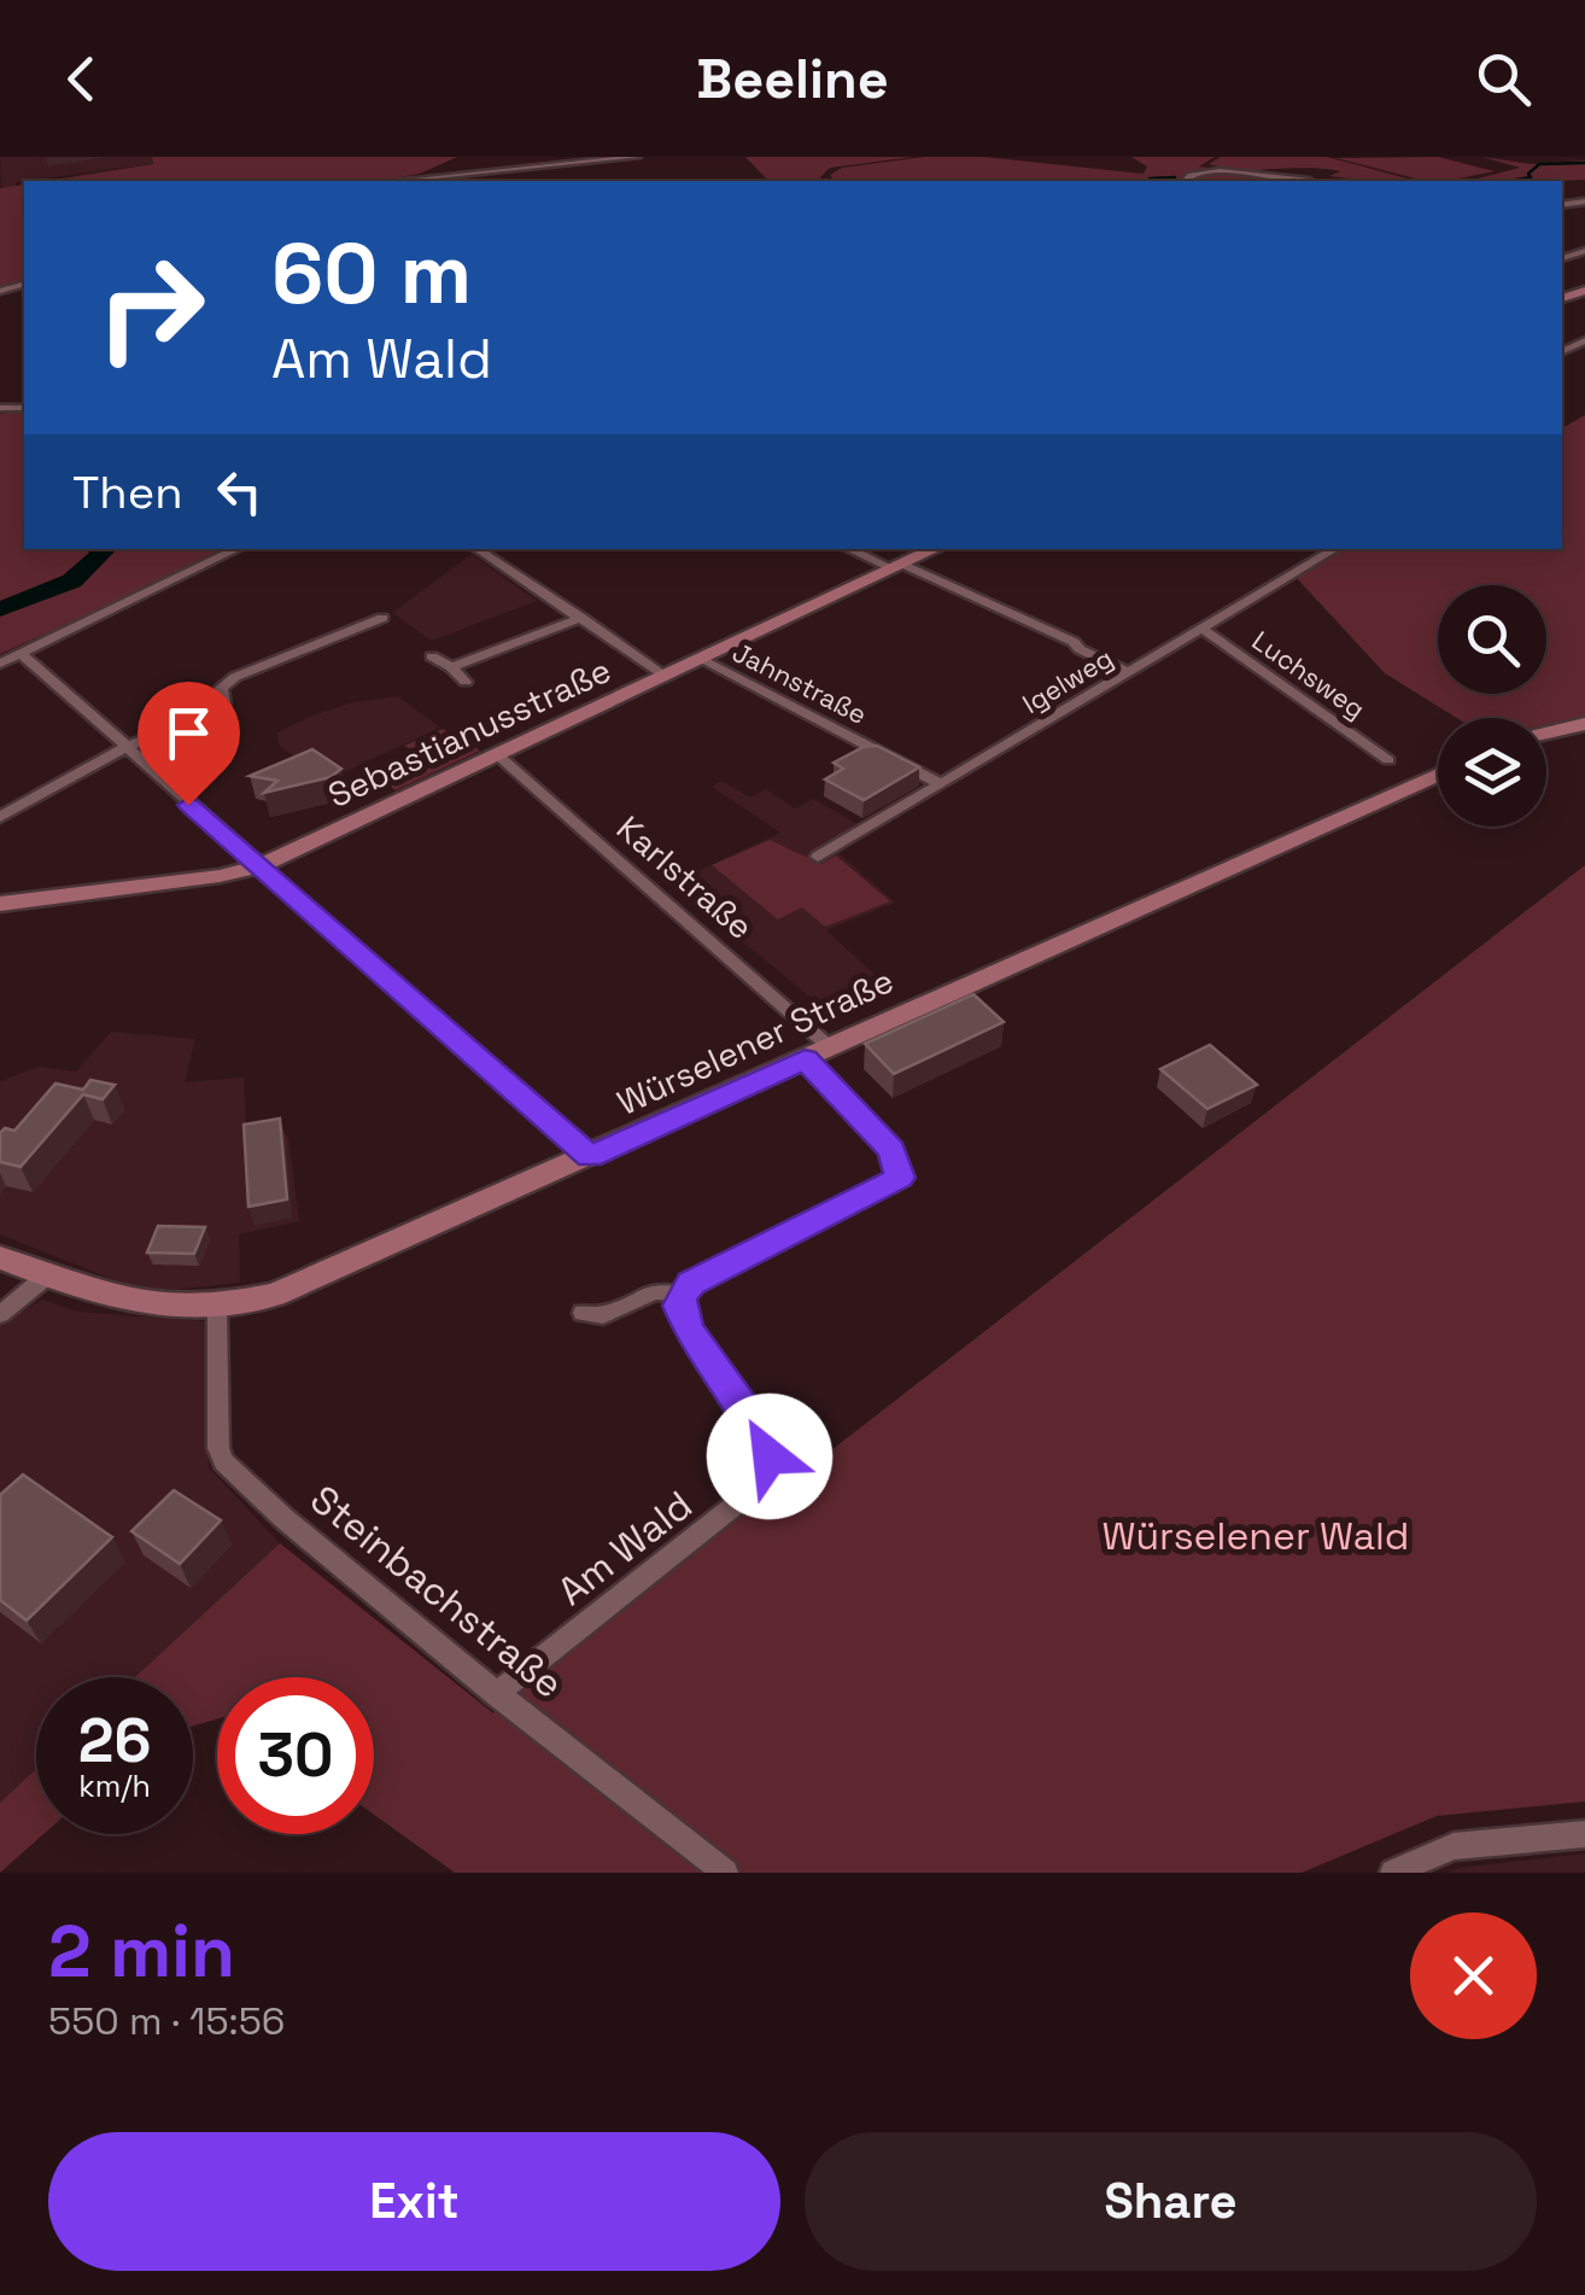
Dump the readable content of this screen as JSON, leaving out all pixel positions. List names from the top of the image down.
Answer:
{
  "streets": {
    "main road": ["Sebastianusstraße", "Würselener Straße"],
    "street": [
      "Luchsweg",
      "Igelweg",
      "Jahnstraße",
      "Karlstraße",
      "Am Wald",
      "Steinbachstraße"
    ]
  },
  "crossings": [
    ["Luchsweg", "Igelweg"],
    ["Igelweg", "Jahnstraße"],
    ["Jahnstraße", "Sebastianusstraße"],
    ["Sebastianusstraße", "Karlstraße"],
    ["Karlstraße", "Würselener Straße"],
    ["Würselener Straße", "Steinbachstraße"],
    ["Am Wald", "Steinbachstraße"]
  ],
  "parks": ["Würselener Wald"],
  "page": {
    "header": "Beeline",
    "turn": ["60 m", "Am Wald"],
    "then": "Then",
    "speed": "26 km/h",
    "limit": "30",
    "heading": ["2 min", "550 m · 15:56"],
    "buttons": ["Exit", "Share"]
  }
}
